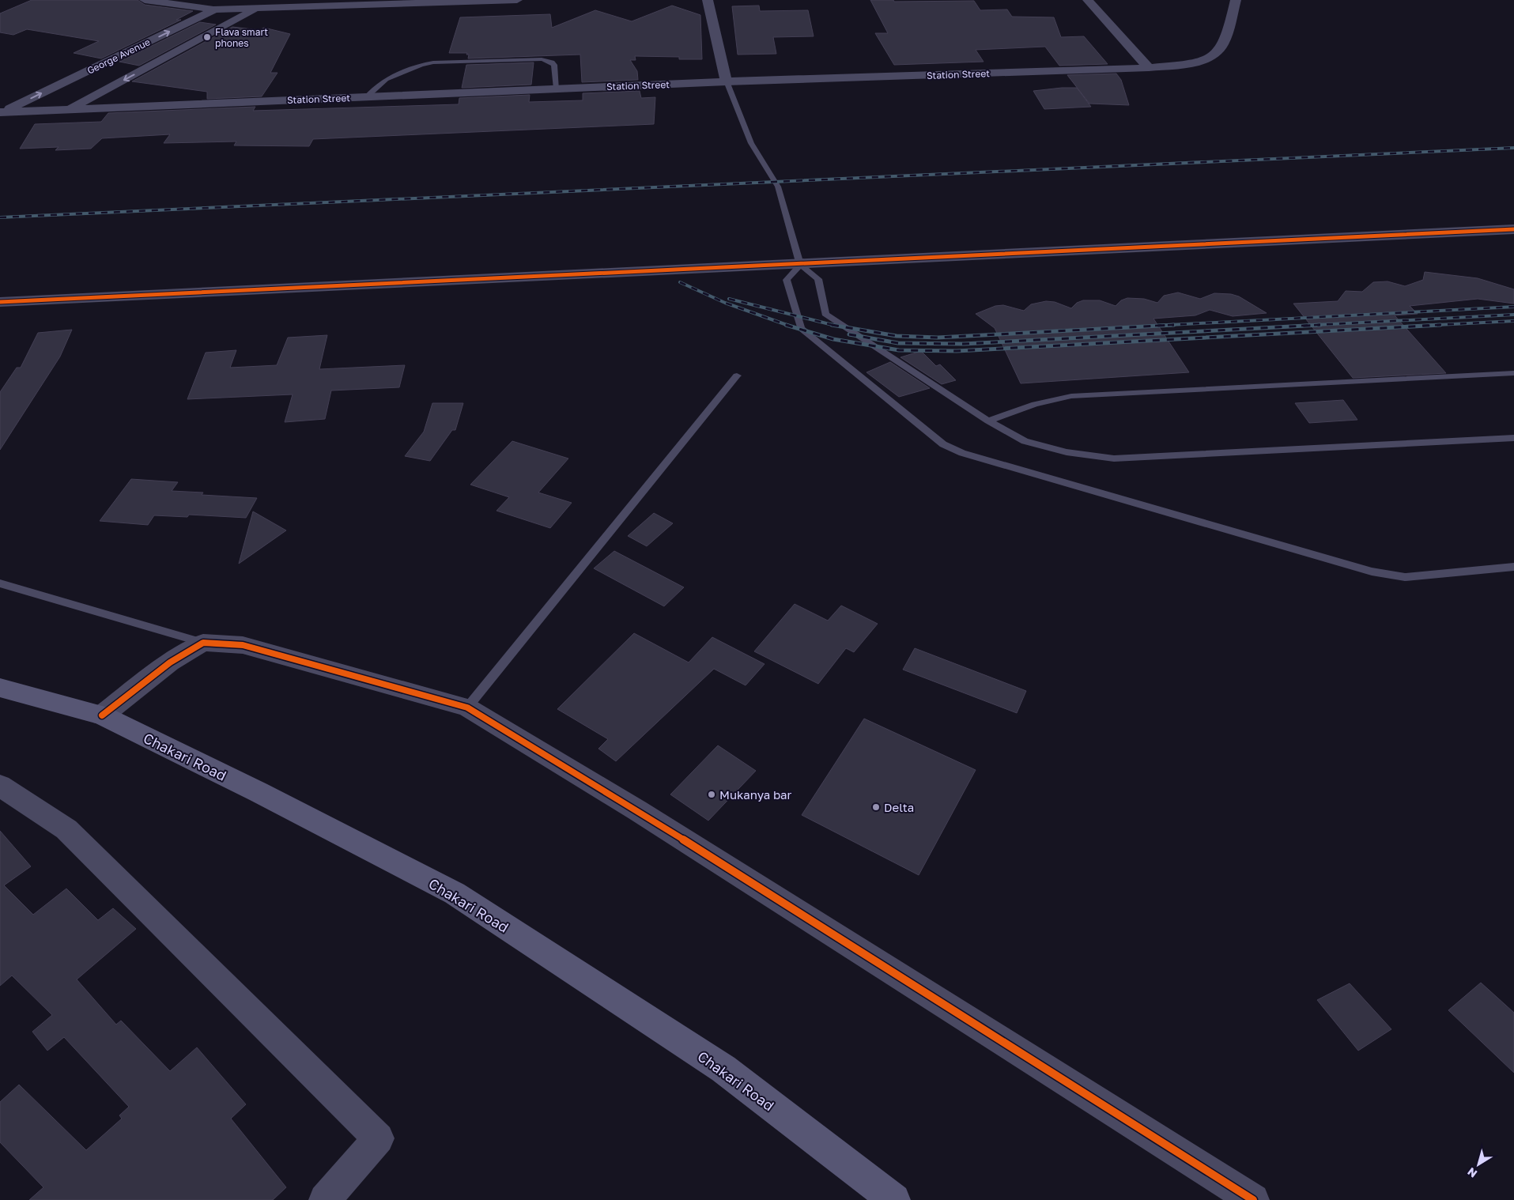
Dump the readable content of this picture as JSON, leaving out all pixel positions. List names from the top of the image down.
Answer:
{
  "streets": {
    "main road": ["Chakari Road"],
    "street": ["George Avenue", "Station Street"]
  },
  "crossings": [
    ["George Avenue", "Station Street"]
  ],
  "places": ["Flava smart phones", "Mukanya bar", "Delta"],
  "north": "bottom left"
}
